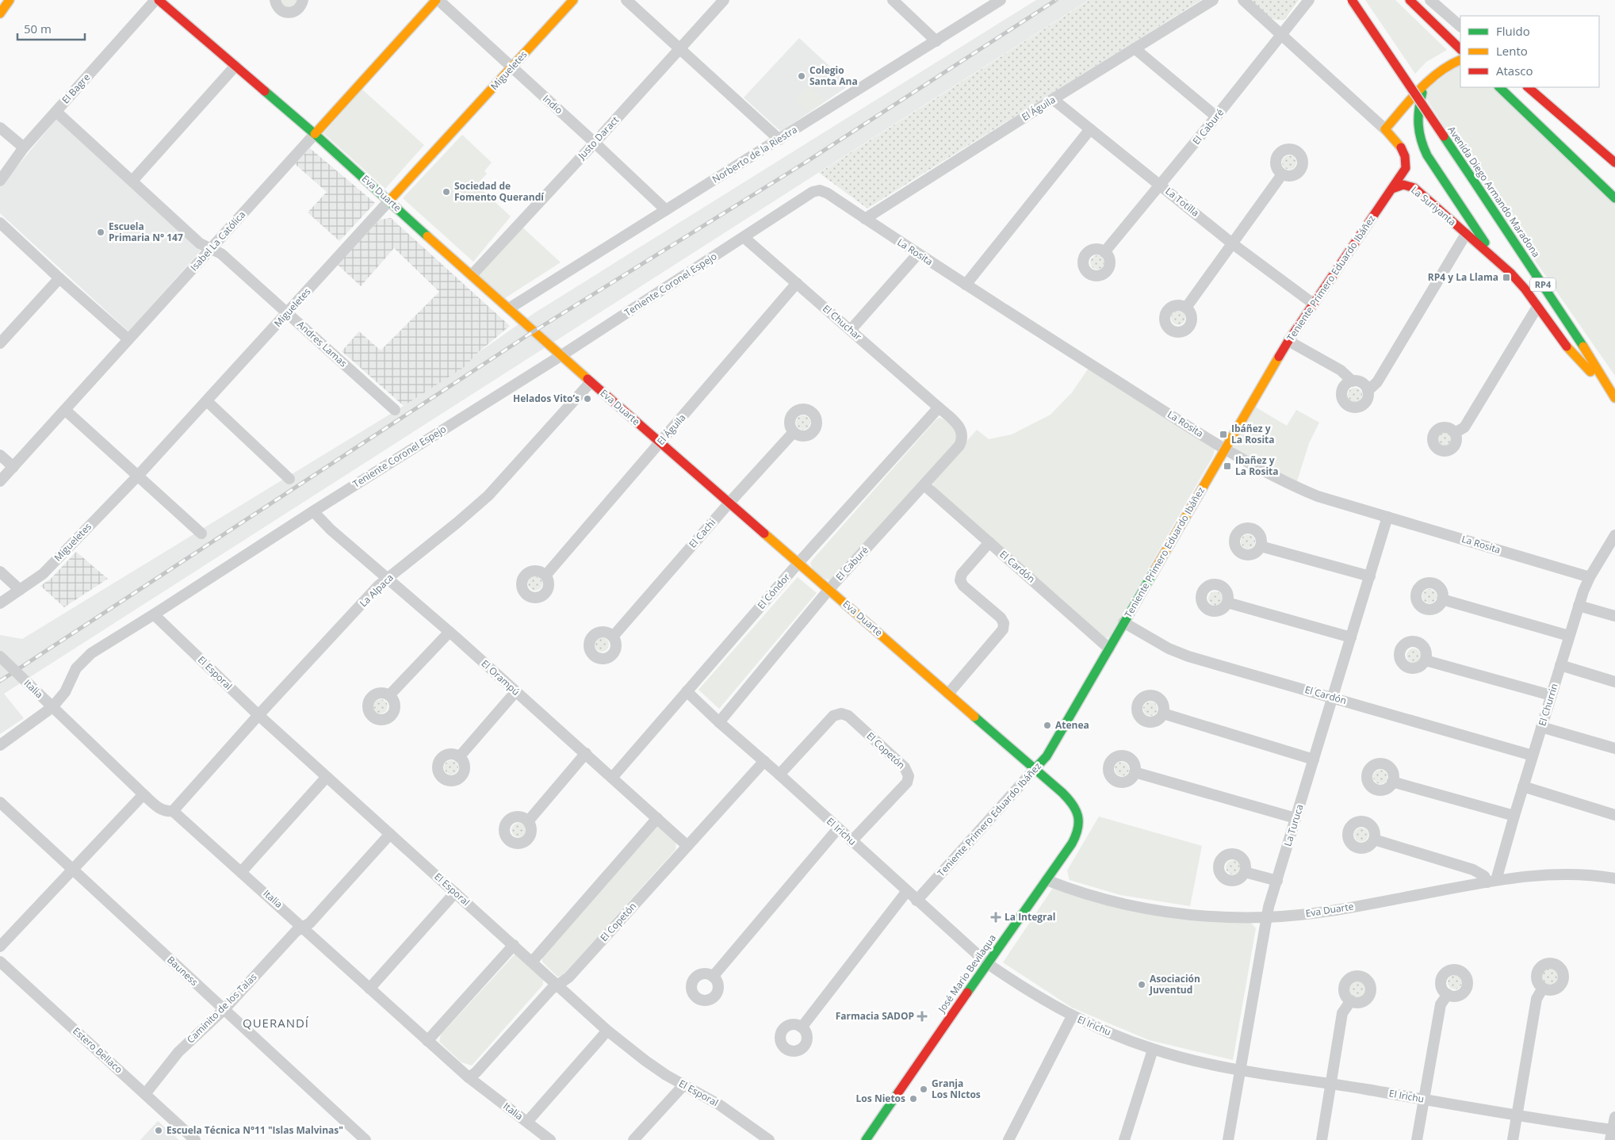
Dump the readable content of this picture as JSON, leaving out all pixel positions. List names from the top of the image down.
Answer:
{
  "streets": {
    "street": [
      "Migueletes",
      "El Bagre",
      "Indio",
      "El Águila",
      "El Caburé",
      "Justo Daract",
      "Norberto de la Riestra",
      "Avenida Diego Armando Maradona",
      "Eva Duarte",
      "La Totilla",
      "La Suriyanta",
      "Isabel La Católica",
      "La Rosita",
      "Teniente Primero Eduardo Ibáñez",
      "Teniente Coronel Espejo",
      "RP4",
      "El Chuchar",
      "Andres Lamas",
      "El Cachi",
      "El Cardón",
      "La Alpaca",
      "El Cóndor",
      "El Esporal",
      "El Orampú",
      "Italia",
      "El Churrin",
      "El Copetón",
      "La Turuca",
      "El Irichu",
      "Bauness",
      "José Mario Bevilaqua",
      "Caminito de los Talas",
      "Estero Bellaco"
    ]
  },
  "crossings": [
    ["Migueletes", "Indio"],
    ["Migueletes", "Eva Duarte"],
    ["Migueletes", "Andres Lamas"],
    ["El Bagre", "Andres Lamas"],
    ["Indio", "Justo Daract"],
    ["Indio", "Norberto de la Riestra"],
    ["Indio", "Isabel La Católica"],
    ["El Águila", "Eva Duarte"],
    ["El Águila", "La Totilla"],
    ["El Águila", "La Rosita"],
    ["El Águila", "El Chuchar"],
    ["El Caburé", "Eva Duarte"],
    ["El Caburé", "La Totilla"],
    ["El Caburé", "El Chuchar"],
    ["El Caburé", "El Cardón"],
    ["El Caburé", "El Cóndor"],
    ["El Caburé", "El Irichu"],
    ["Justo Daract", "Eva Duarte"],
    ["Norberto de la Riestra", "Eva Duarte"],
    ["Avenida Diego Armando Maradona", "La Suriyanta"],
    ["Eva Duarte", "Isabel La Católica"],
    ["Eva Duarte", "Teniente Primero Eduardo Ibáñez"],
    ["Eva Duarte", "Teniente Coronel Espejo"],
    ["Eva Duarte", "El Cachi"],
    ["Eva Duarte", "La Alpaca"],
    ["Eva Duarte", "El Cóndor"],
    ["Eva Duarte", "El Churrin"],
    ["Eva Duarte", "La Turuca"],
    ["Eva Duarte", "José Mario Bevilaqua"],
    ["La Totilla", "Teniente Primero Eduardo Ibáñez"],
    ["La Suriyanta", "Teniente Primero Eduardo Ibáñez"],
    ["Isabel La Católica", "Andres Lamas"],
    ["La Rosita", "Teniente Primero Eduardo Ibáñez"],
    ["La Rosita", "Teniente Coronel Espejo"],
    ["La Rosita", "El Churrin"],
    ["La Rosita", "La Turuca"],
    ["Teniente Primero Eduardo Ibáñez", "El Cardón"],
    ["Teniente Primero Eduardo Ibáñez", "El Irichu"],
    ["Teniente Coronel Espejo", "El Chuchar"],
    ["Teniente Coronel Espejo", "El Esporal"],
    ["Teniente Coronel Espejo", "El Orampú"],
    ["Teniente Coronel Espejo", "Italia"],
    ["El Chuchar", "El Cóndor"],
    ["El Cardón", "El Churrin"],
    ["El Cardón", "La Turuca"],
    ["La Alpaca", "El Esporal"],
    ["La Alpaca", "El Orampú"],
    ["La Alpaca", "Italia"],
    ["El Cóndor", "El Orampú"],
    ["El Cóndor", "El Irichu"],
    ["El Esporal", "El Copetón"],
    ["El Orampú", "El Copetón"],
    ["Italia", "El Copetón"],
    ["Italia", "Caminito de los Talas"],
    ["El Copetón", "El Irichu"],
    ["La Turuca", "El Irichu"],
    ["El Irichu", "José Mario Bevilaqua"],
    ["Bauness", "Caminito de los Talas"],
    ["Caminito de los Talas", "Estero Bellaco"]
  ],
  "districts": ["QUERANDÍ"],
  "places": {
    "other": [
      "Colegio Santa Ana",
      "Sociedad de Fomento Querandí",
      "Escuela Primaria N° 147",
      "Helados Vito’s",
      "Atenea",
      "Asociación Juventud",
      "Granja Los NIctos",
      "Los Nietos",
      "Escuela Técnica N°11 \"Islas Malvinas\""
    ],
    "transit": ["RP4 y La Llama", "Ibáñez y La Rosita", "Ibañez y La Rosita"],
    "health": ["La Integral", "Farmacia SADOP"]
  },
  "legend": ["Fluido", "Lento", "Atasco"],
  "scale_bar": "50 m"
}
